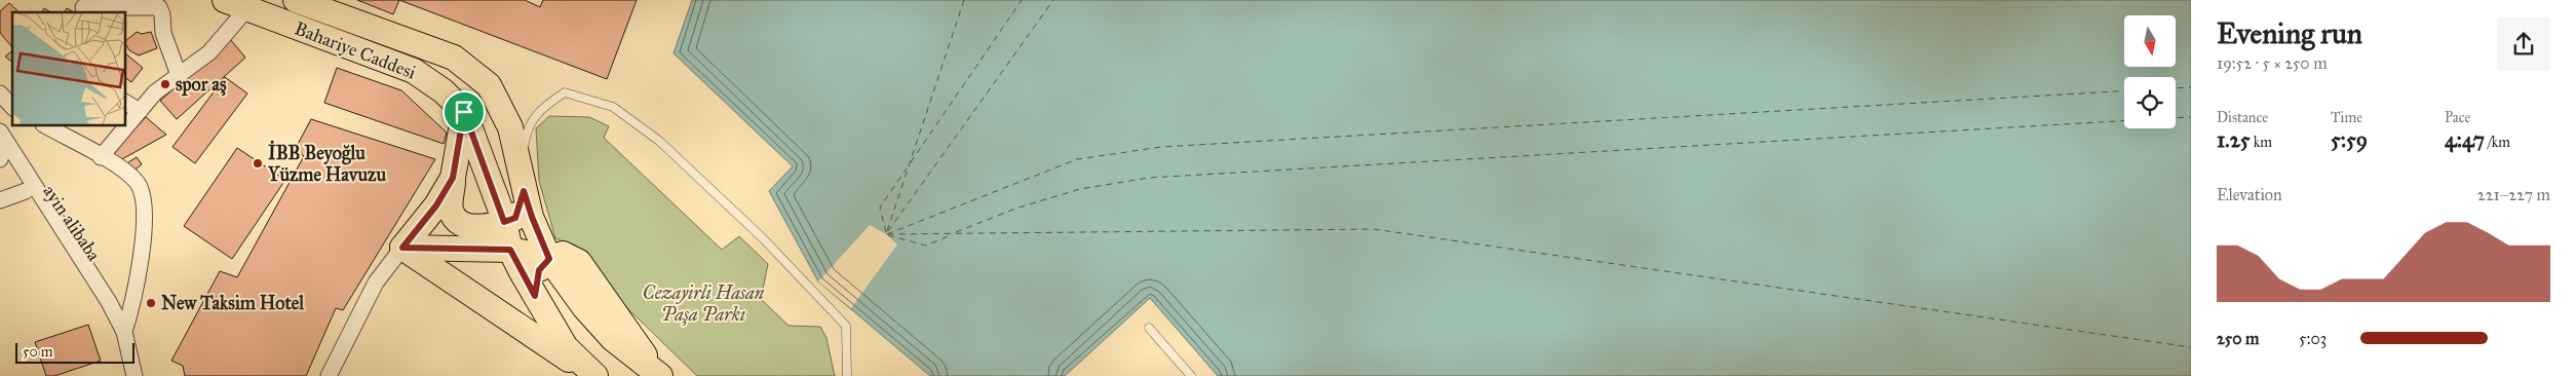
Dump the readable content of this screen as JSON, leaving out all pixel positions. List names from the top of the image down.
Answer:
{
  "streets": {
    "main road": ["Bahariye Caddesi"],
    "street": ["ayin alibaba"]
  },
  "parks": ["Cezayirli Hasan Paşa Parkı"],
  "places": ["spor aş", "İBB Beyoğlu Yüzme Havuzu", "New Taksim Hotel"],
  "scale_bar": "50 m",
  "north": "bottom",
  "page": {
    "heading": ["Evening run", "19:52 · 5 × 250 m"],
    "stats": [
      ["Distance", "1.25 km"],
      ["Time", "5:59"],
      ["Pace", "4:47 /km"]
    ],
    "chart": ["Elevation", "221–227 m"],
    "list": [
      {
        "name": "250 m",
        "note": "5:03"
      }
    ],
    "scale": "50 m"
  }
}
